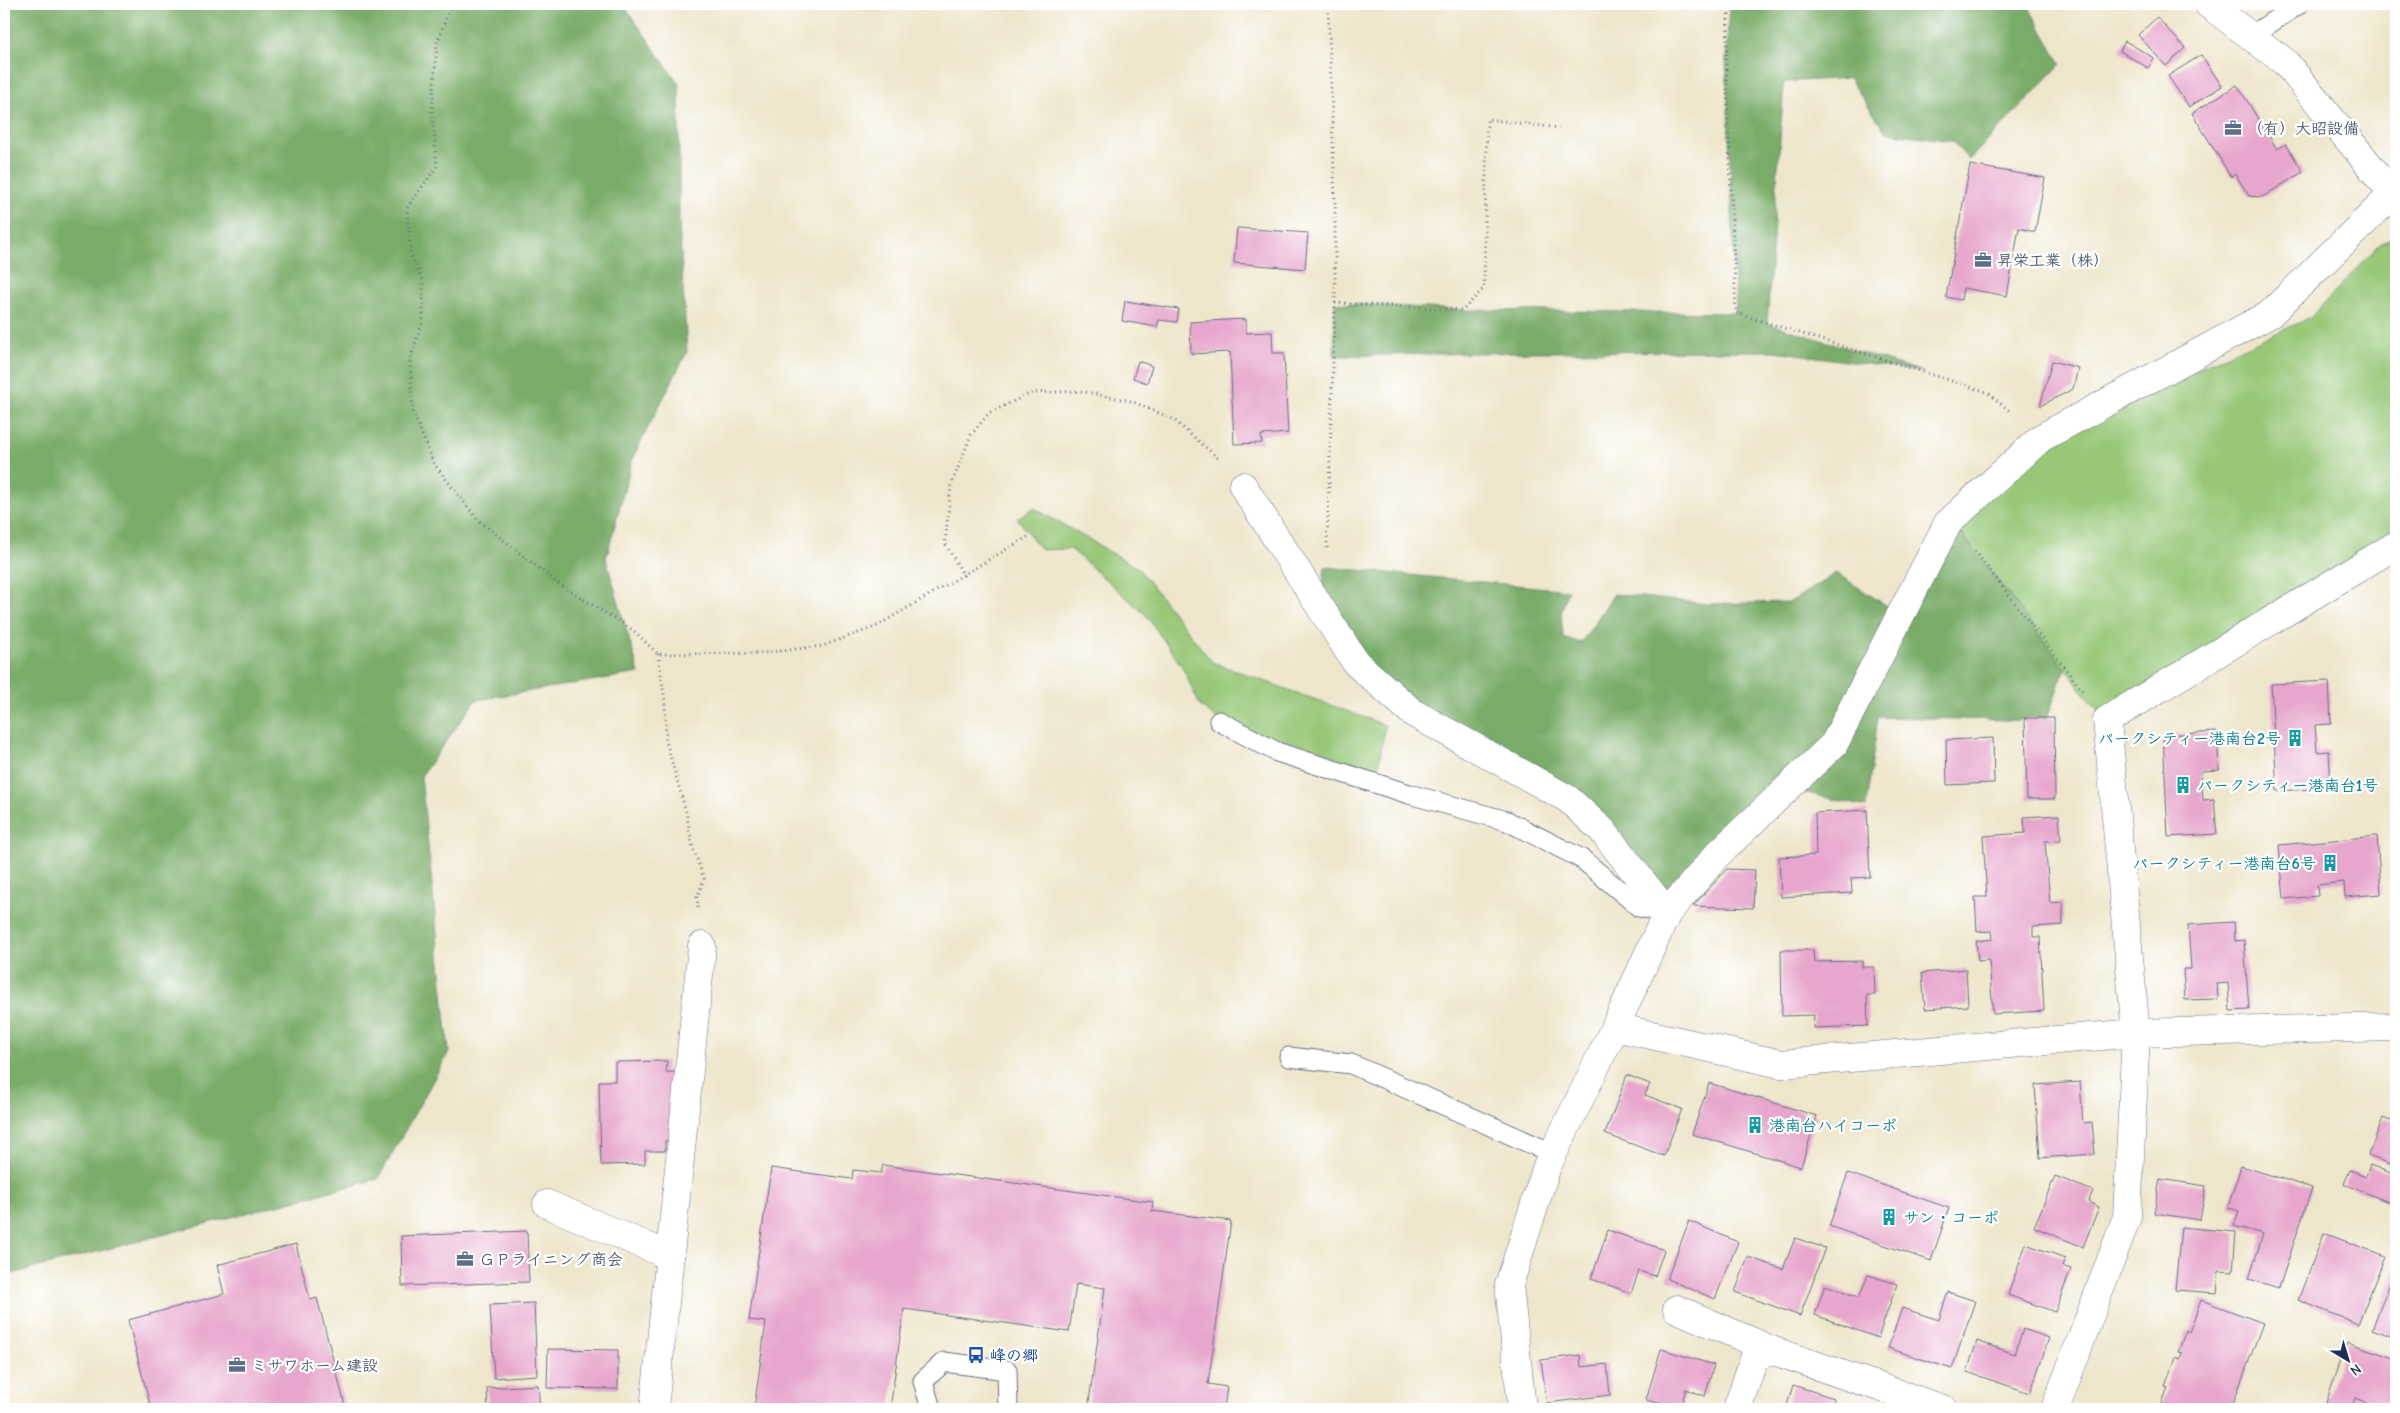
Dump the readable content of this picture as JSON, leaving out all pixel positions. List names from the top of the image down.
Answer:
{
  "places": {
    "office": [
      "（有）大昭設備",
      "昇栄工業（株）",
      "ＧＰライニング商会",
      "ミサワホーム建設"
    ],
    "building": [
      "パークシティー港南台2号",
      "パークシティー港南台1号",
      "パークシティー港南台6号",
      "港南台ハイコーポ",
      "サン・コーポ"
    ],
    "bus stop": ["峰の郷"]
  },
  "north": "bottom right"
}
